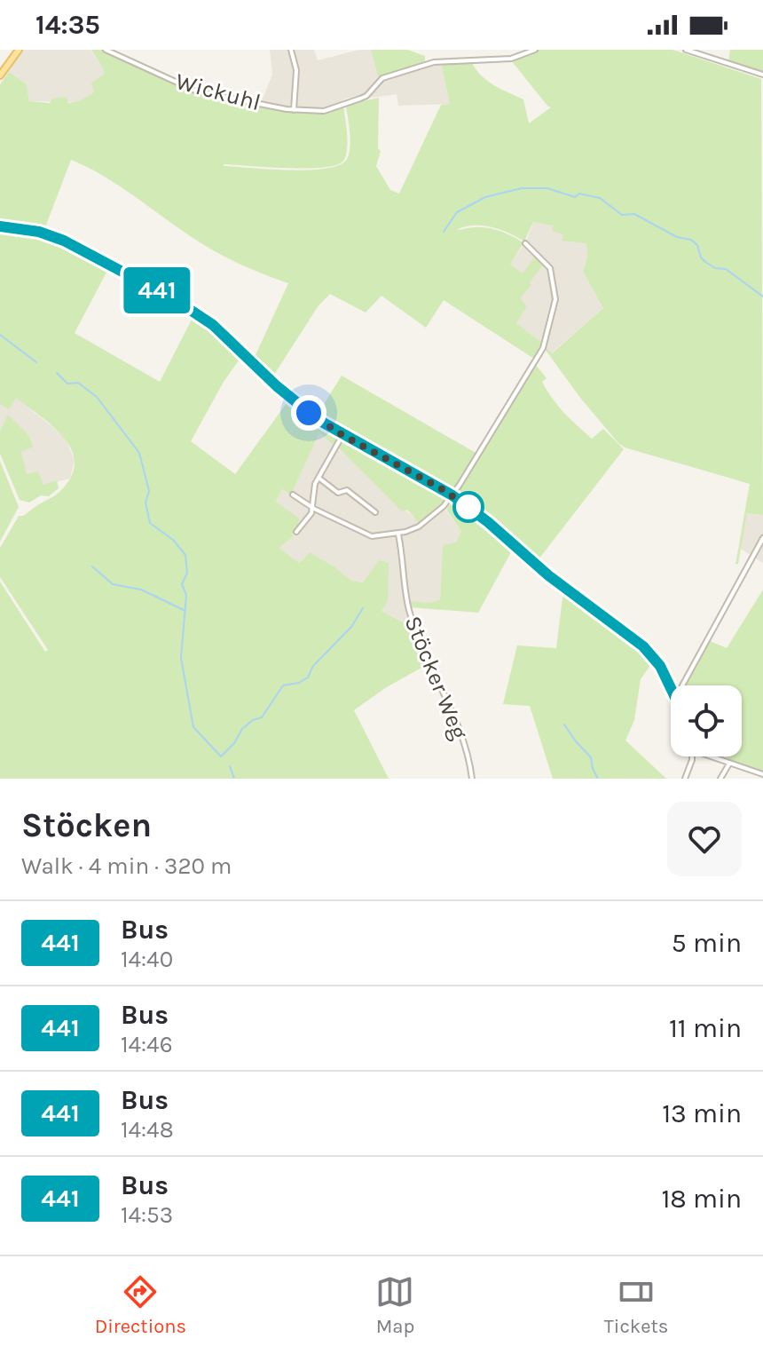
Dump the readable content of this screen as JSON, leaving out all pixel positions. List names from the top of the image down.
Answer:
{
  "streets": {
    "street": ["Wickuhl", "Stöcker Weg"]
  },
  "lines": ["bus line 441"],
  "page": {
    "status": "14:35",
    "on_map": "441",
    "heading": ["Stöcken", "Walk · 4 min · 320 m"],
    "list": [
      {
        "mark": "441",
        "name": "Bus",
        "note": "14:40",
        "value": "5 min"
      },
      {
        "mark": "441",
        "name": "Bus",
        "note": "14:46",
        "value": "11 min"
      },
      {
        "mark": "441",
        "name": "Bus",
        "note": "14:48",
        "value": "13 min"
      },
      {
        "mark": "441",
        "name": "Bus",
        "note": "14:53",
        "value": "18 min"
      }
    ],
    "tabs": ["Directions", "Map", "Tickets"]
  }
}
